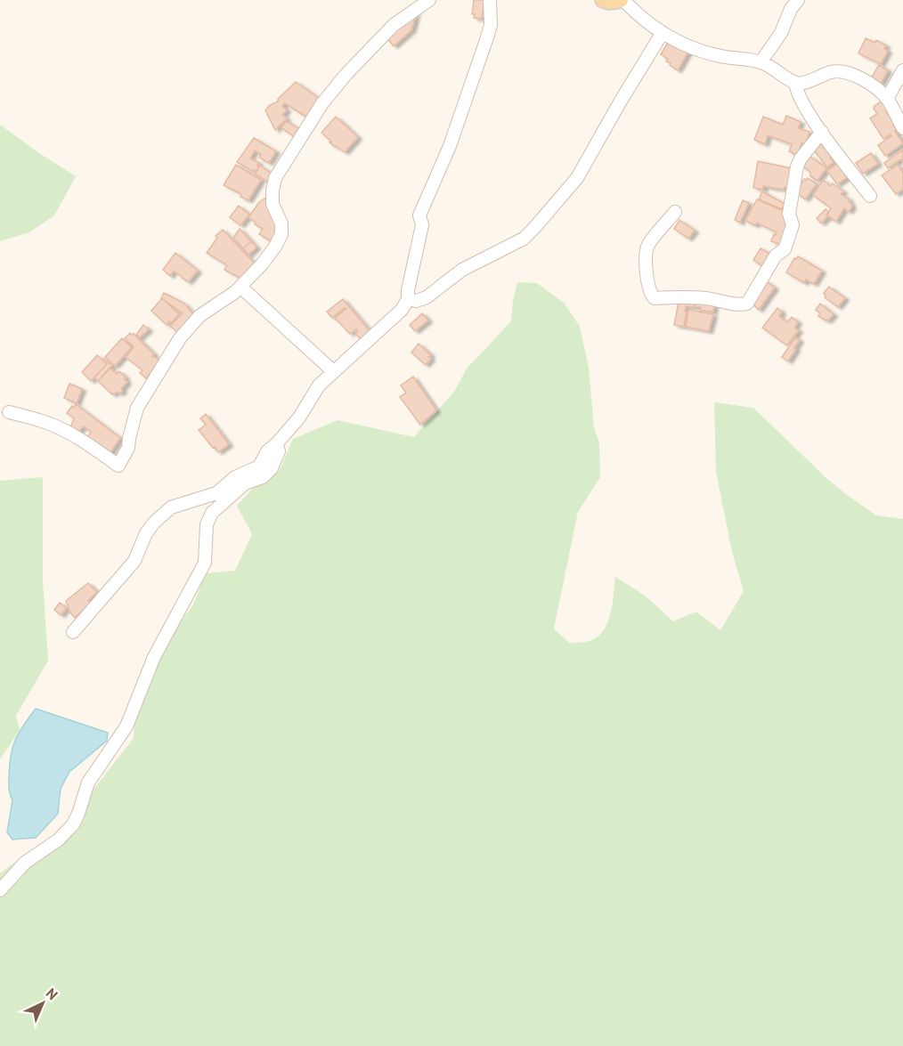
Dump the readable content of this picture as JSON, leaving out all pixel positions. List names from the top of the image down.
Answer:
{
  "north": "top right"
}
